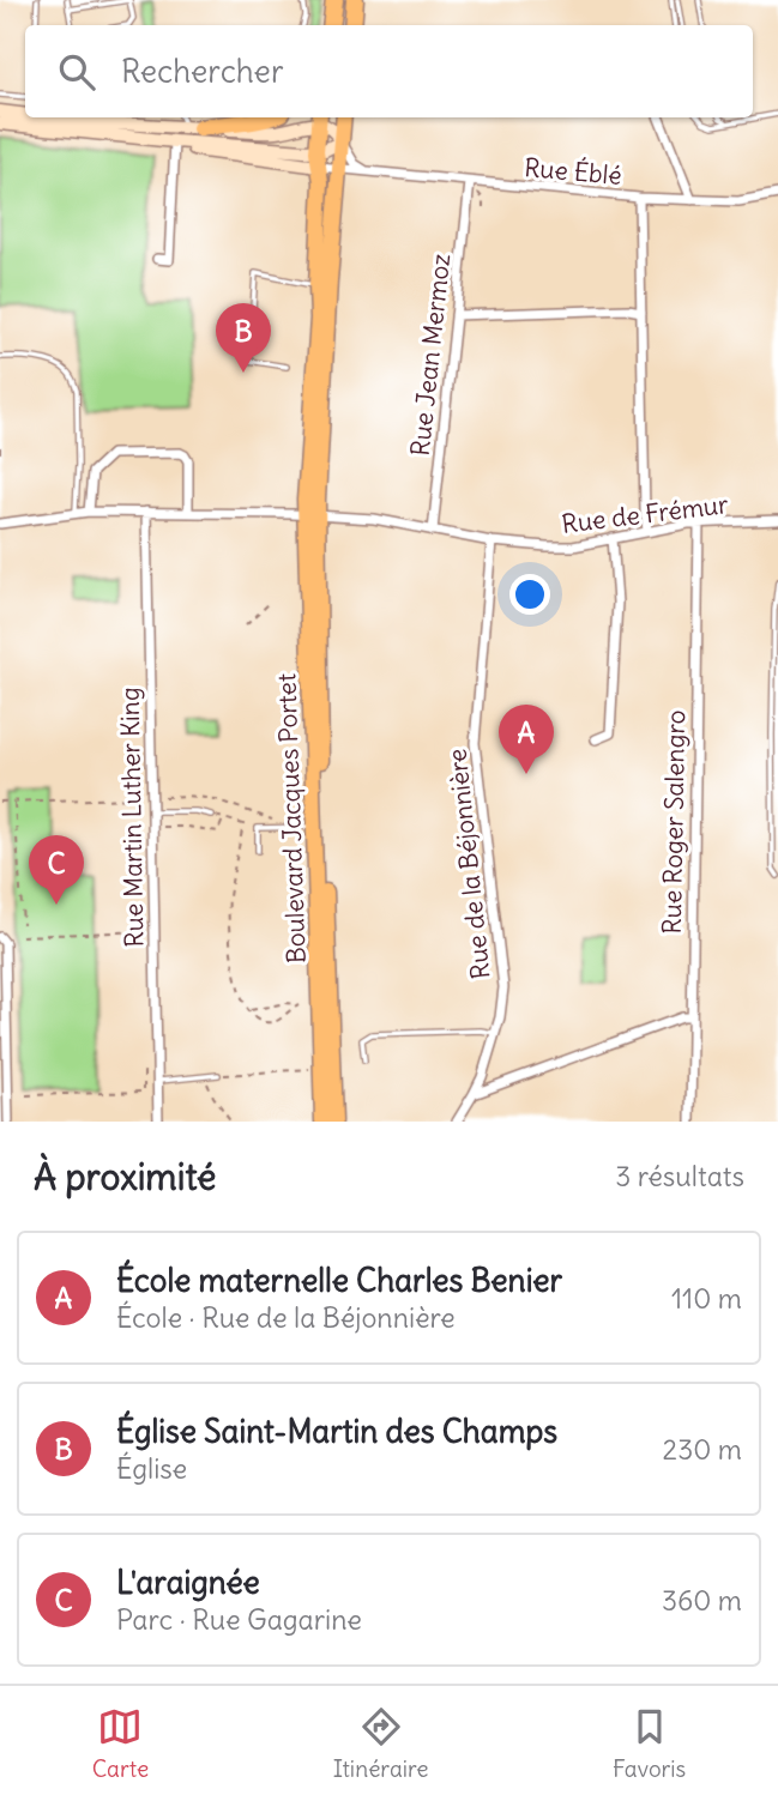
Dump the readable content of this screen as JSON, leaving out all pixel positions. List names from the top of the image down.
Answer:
{
  "streets": {
    "main road": ["Boulevard Jacques Portet"],
    "street": [
      "Rue Éblé",
      "Rue Jean Mermoz",
      "Rue de Frémur",
      "Rue Martin Luther King",
      "Rue Roger Salengro",
      "Rue de la Béjonnière"
    ]
  },
  "crossings": [
    ["Rue Éblé", "Rue Jean Mermoz"],
    ["Rue Jean Mermoz", "Rue de Frémur"],
    ["Rue de Frémur", "Rue Martin Luther King"],
    ["Rue de Frémur", "Boulevard Jacques Portet"],
    ["Rue de Frémur", "Rue Roger Salengro"],
    ["Rue de Frémur", "Rue de la Béjonnière"]
  ],
  "page": {
    "search": "Rechercher",
    "pins": ["B", "A", "C"],
    "heading": ["À proximité", "3 résultats"],
    "list": [
      {
        "mark": "A",
        "name": "École maternelle Charles Benier",
        "note": "École · Rue de la Béjonnière",
        "value": "110 m"
      },
      {
        "mark": "B",
        "name": "Église Saint-Martin des Champs",
        "note": "Église",
        "value": "230 m"
      },
      {
        "mark": "C",
        "name": "L'araignée",
        "note": "Parc · Rue Gagarine",
        "value": "360 m"
      }
    ],
    "nav": ["Carte", "Itinéraire", "Favoris"]
  }
}
